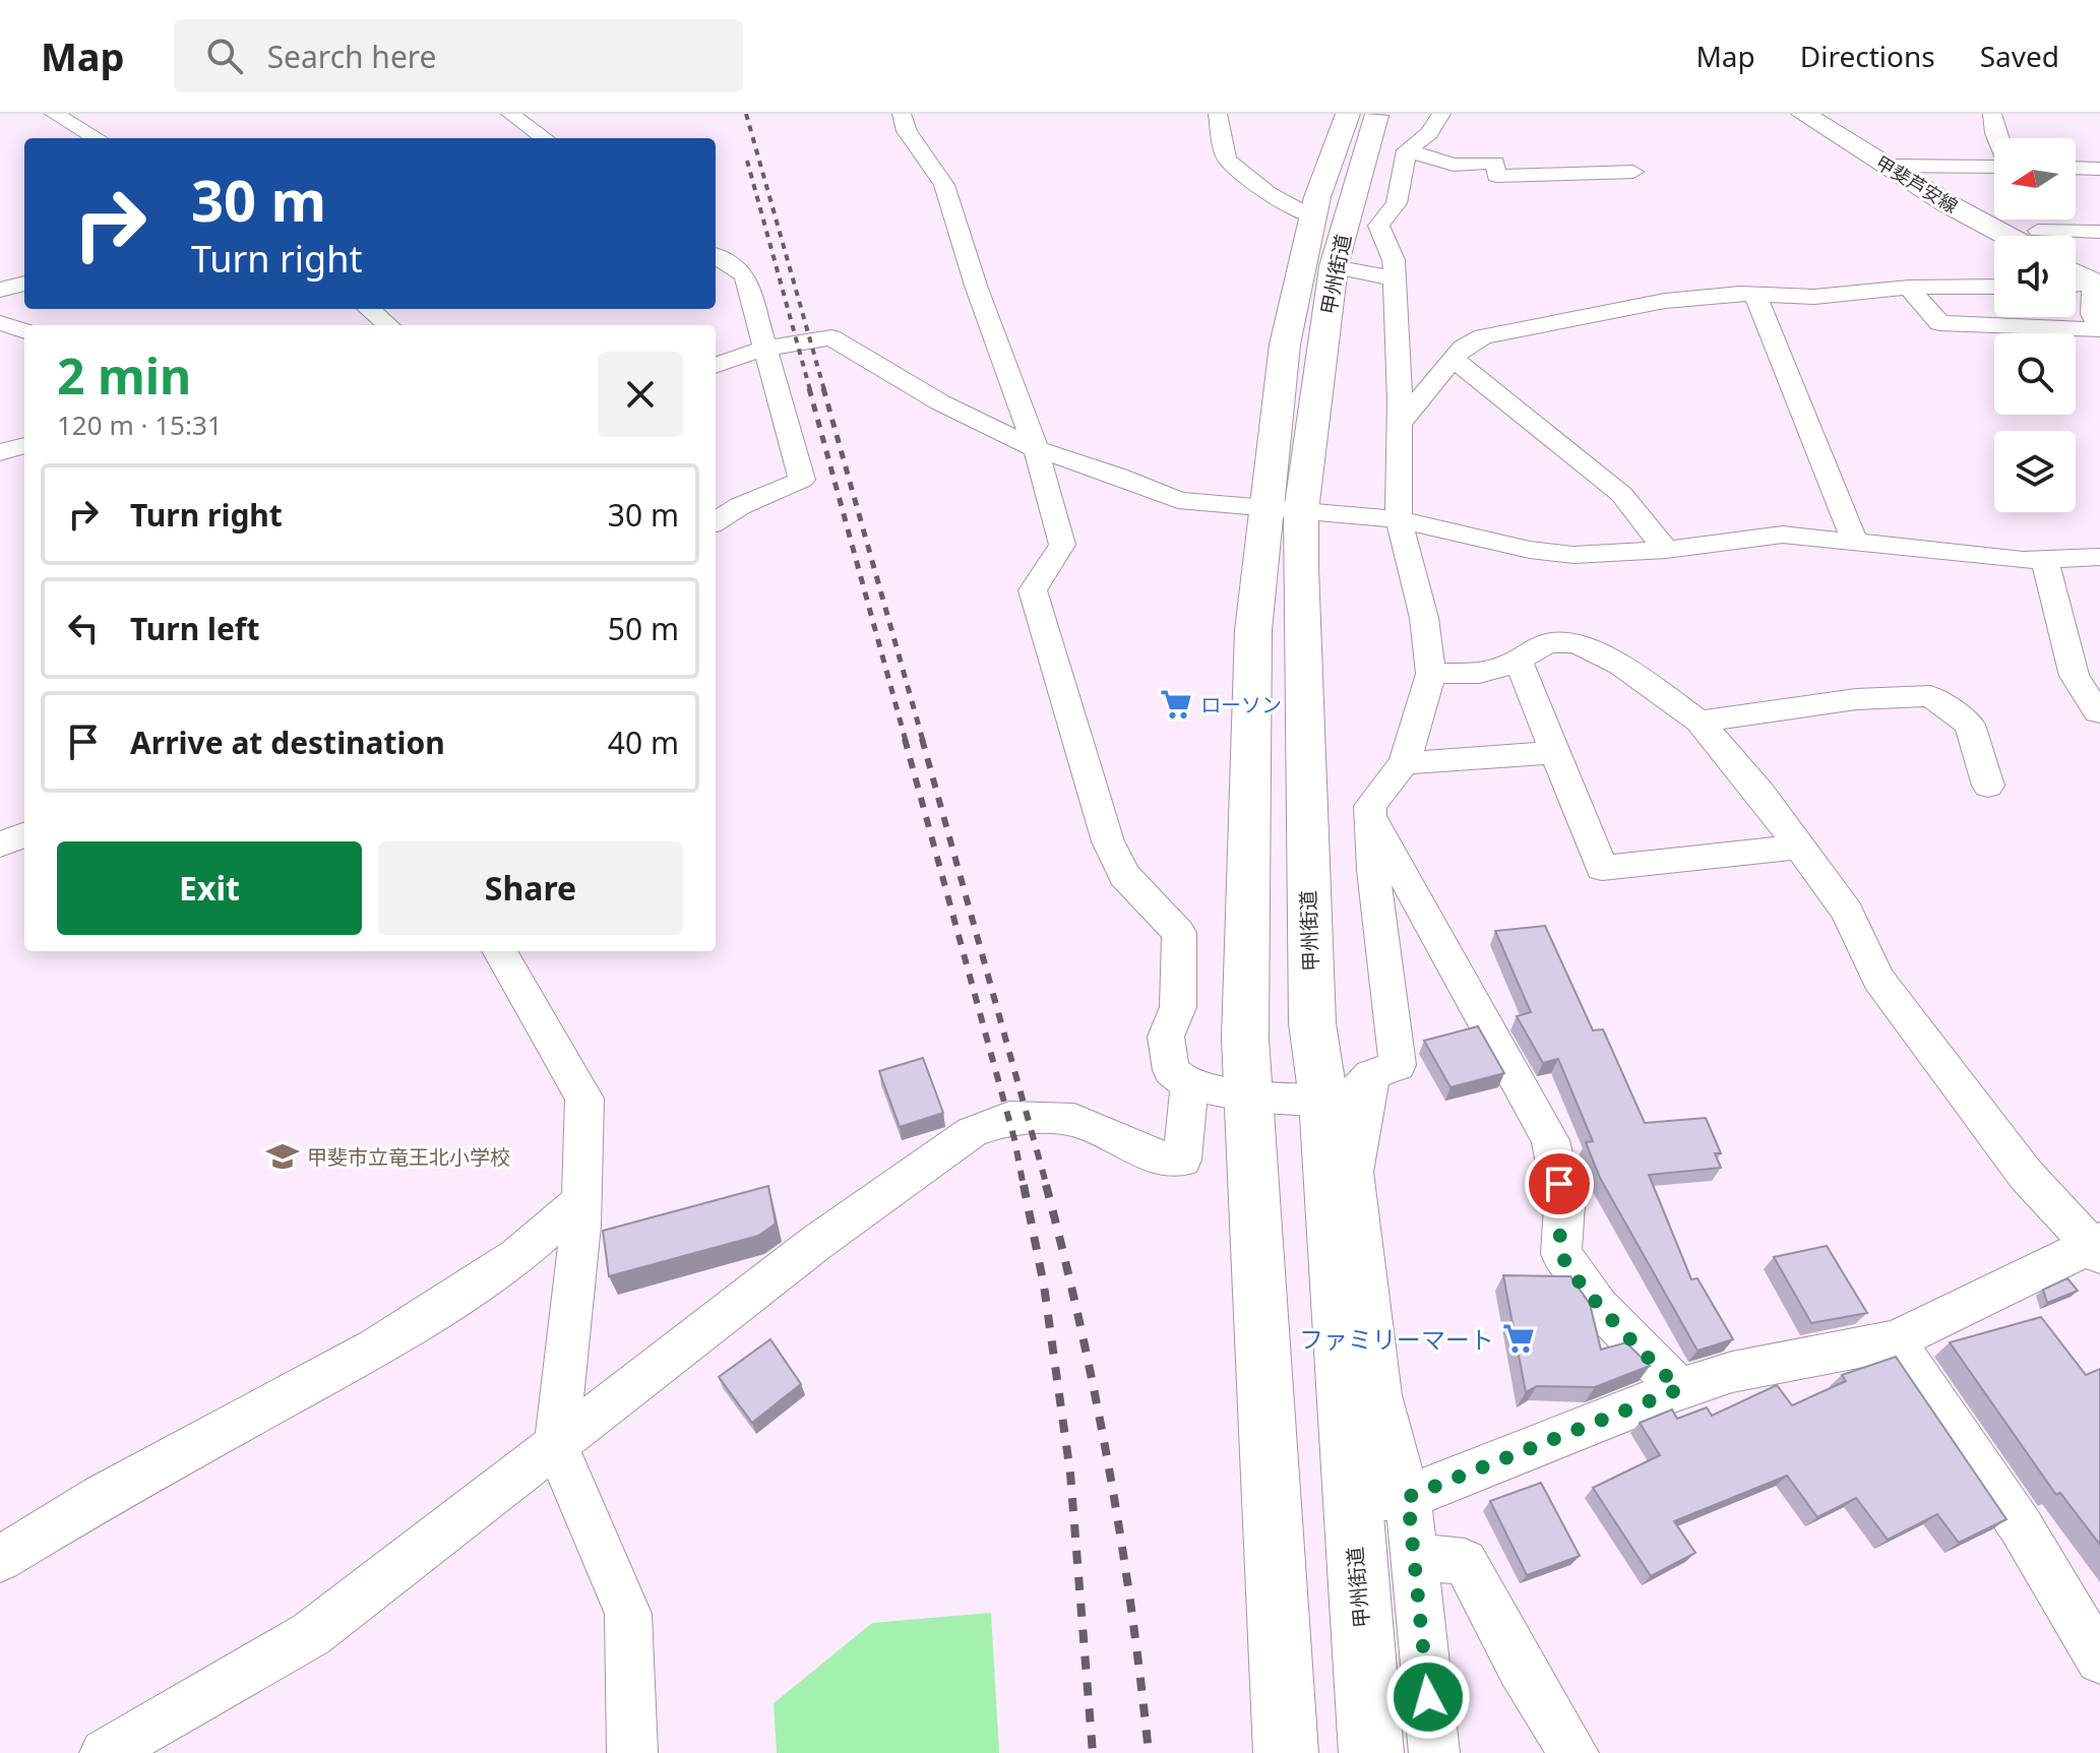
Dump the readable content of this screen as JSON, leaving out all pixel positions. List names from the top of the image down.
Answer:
{
  "streets": {
    "main road": ["甲斐芦安線", "甲州街道"]
  },
  "places": {
    "supermarket": ["ローソン", "ファミリーマート"],
    "school or university": ["甲斐市立竜王北小学校"]
  },
  "north": "left",
  "page": {
    "header": "Map",
    "search": "Search here",
    "nav": ["Map", "Directions", "Saved"],
    "turn": ["30 m", "Turn right"],
    "heading": ["2 min", "120 m · 15:31"],
    "list": [
      {
        "name": "Turn right",
        "value": "30 m"
      },
      {
        "name": "Turn left",
        "value": "50 m"
      },
      {
        "name": "Arrive at destination",
        "value": "40 m"
      }
    ],
    "buttons": ["Exit", "Share"]
  }
}
